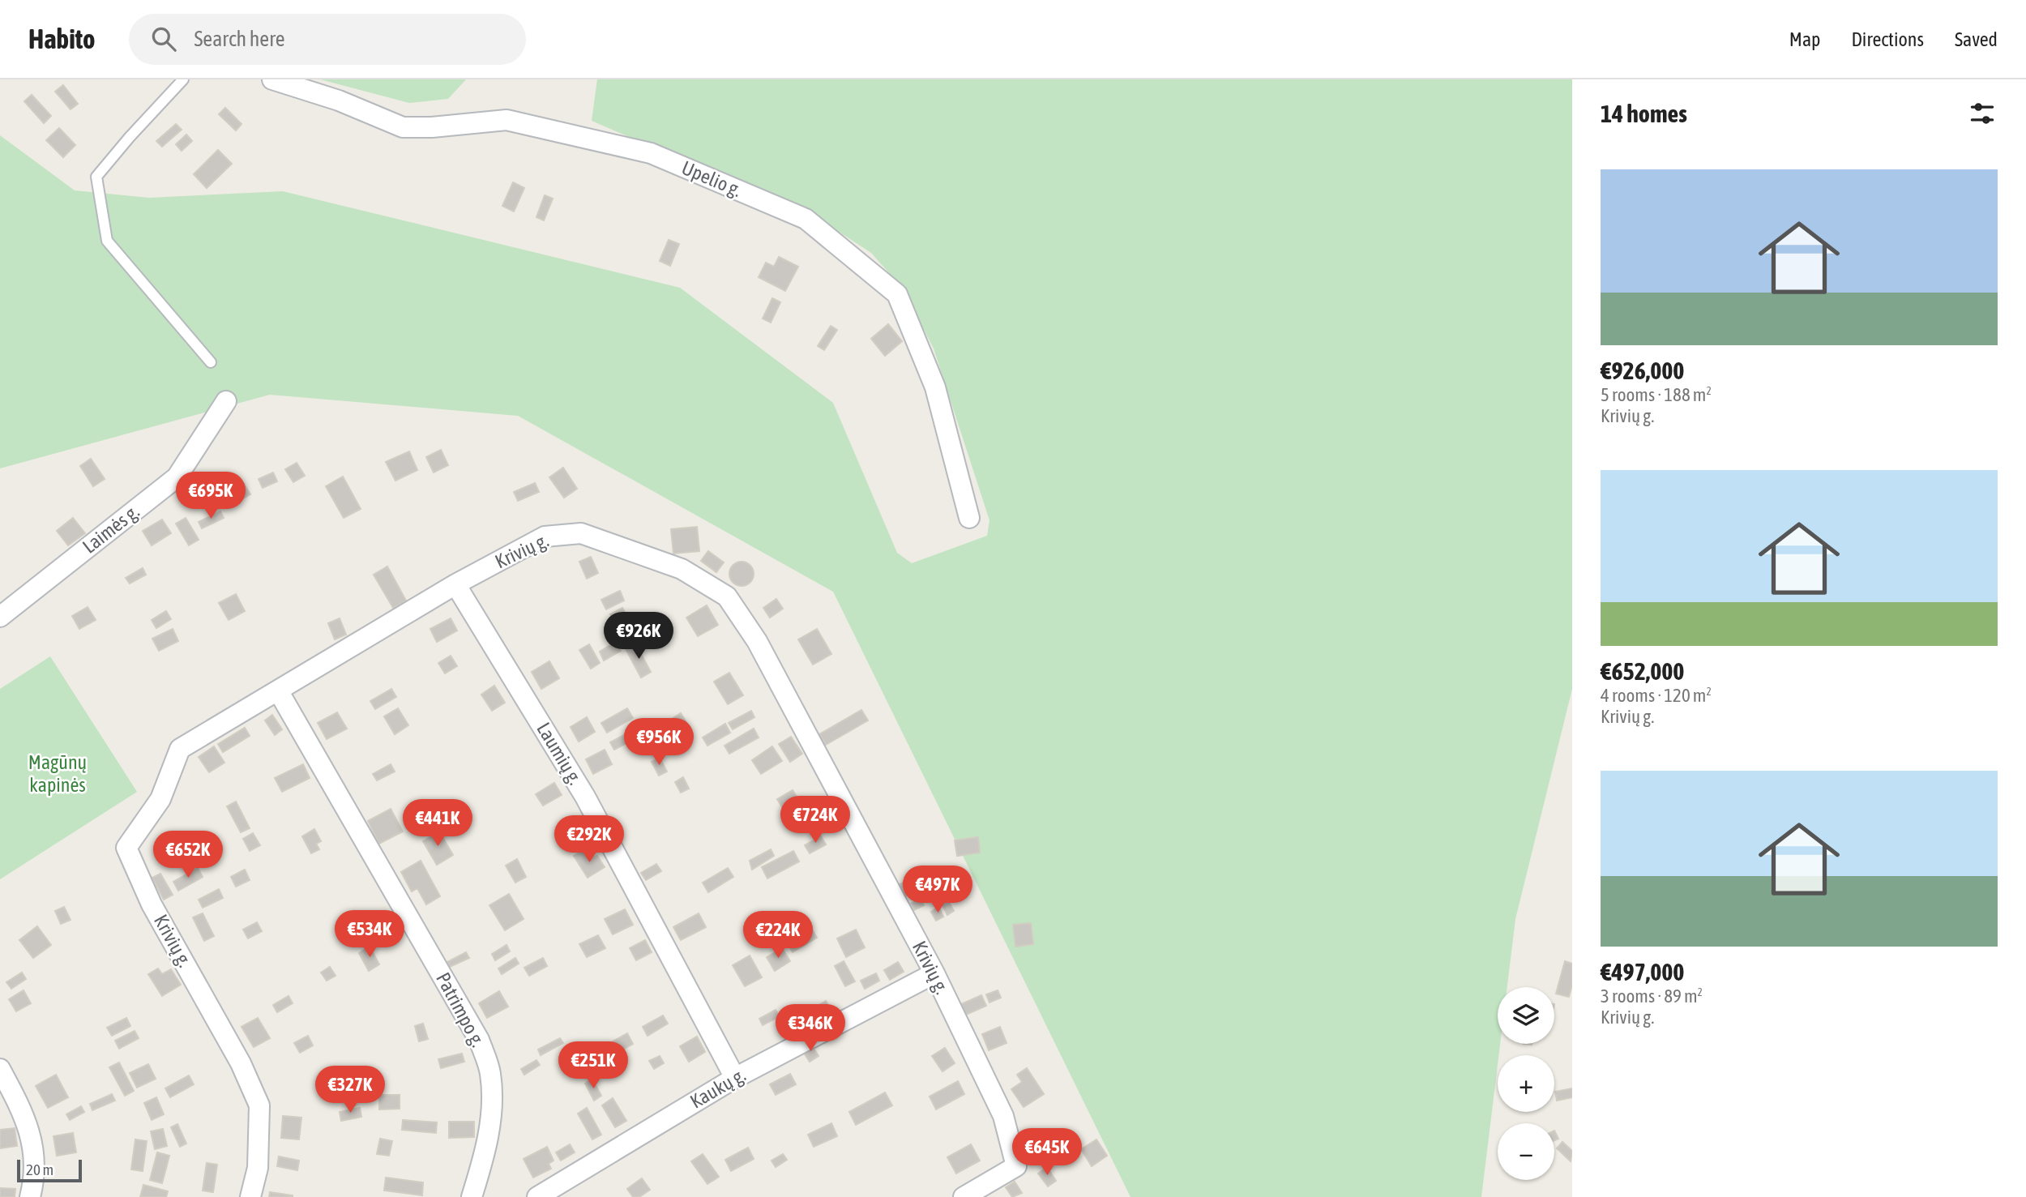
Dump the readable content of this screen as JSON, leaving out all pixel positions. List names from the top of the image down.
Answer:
{
  "streets": {
    "street": [
      "Upelio g.",
      "Laimės g.",
      "Krivių g.",
      "Laumių g.",
      "Patrimpo g.",
      "Kaukų g."
    ]
  },
  "crossings": [
    ["Krivių g.", "Laumių g."],
    ["Krivių g.", "Patrimpo g."],
    ["Krivių g.", "Kaukų g."],
    ["Laumių g.", "Kaukų g."]
  ],
  "parks": ["Magūnų kapinės"],
  "scale_bar": "20 m",
  "page": {
    "header": "Habito",
    "search": "Search here",
    "nav": ["Map", "Directions", "Saved"],
    "heading": "14 homes",
    "list": [
      {
        "name": "€926,000",
        "note": "5 rooms · 188 m² · Krivių g."
      },
      {
        "name": "€652,000",
        "note": "4 rooms · 120 m² · Krivių g."
      },
      {
        "name": "€497,000",
        "note": "3 rooms · 89 m² · Krivių g."
      }
    ],
    "price": [
      "€695K",
      "€926K",
      "€956K",
      "€724K",
      "€441K",
      "€292K",
      "€652K",
      "€497K",
      "€534K",
      "€224K",
      "€346K",
      "€251K",
      "€327K",
      "€645K"
    ],
    "map_buttons": ["+", "−"],
    "scale": "20 m"
  }
}
